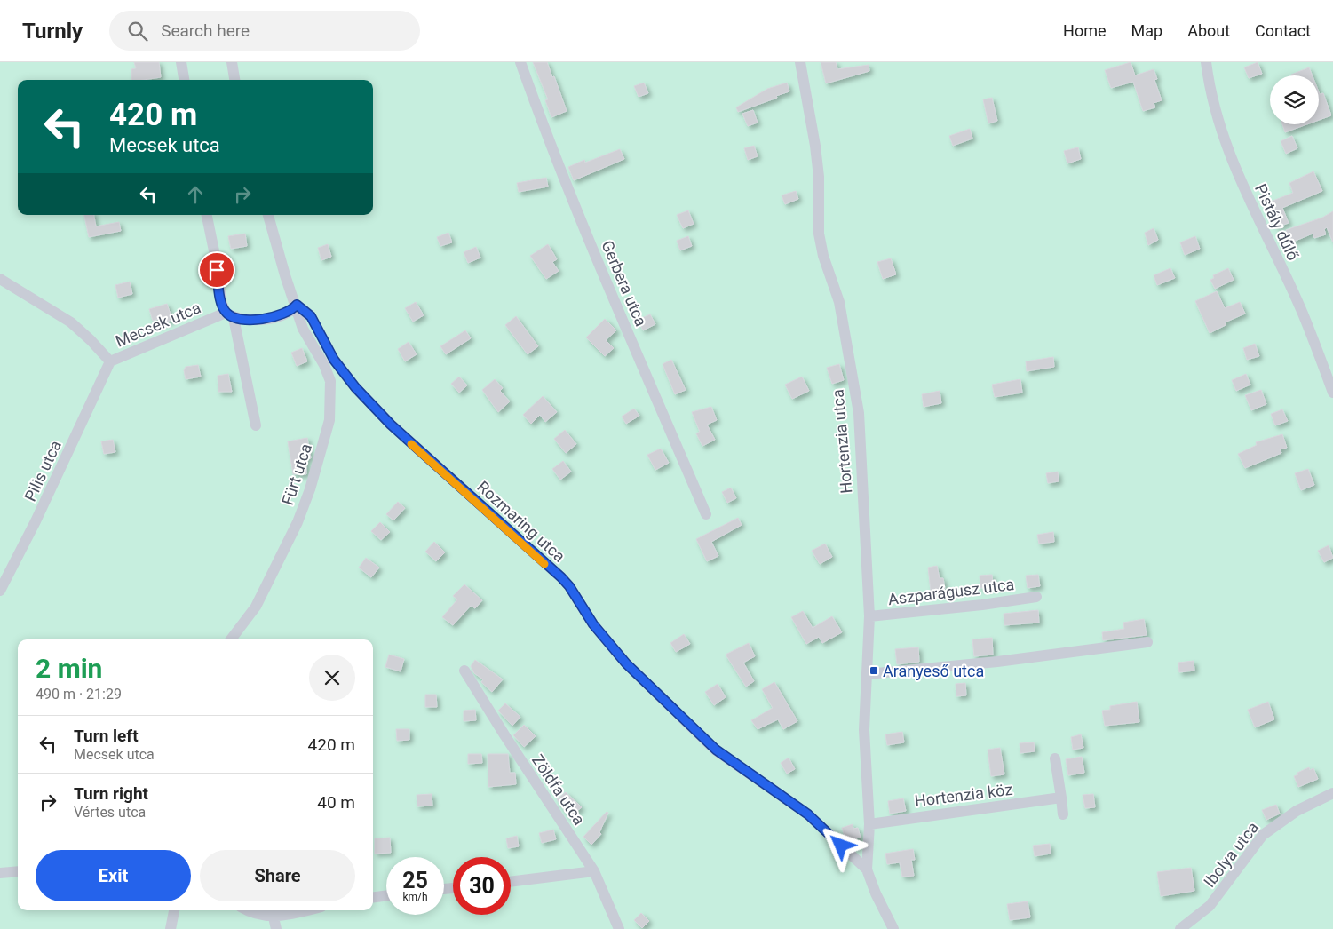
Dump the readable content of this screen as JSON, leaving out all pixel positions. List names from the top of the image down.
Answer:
{
  "streets": {
    "street": [
      "Pistály dűlő",
      "Gerbera utca",
      "Mecsek utca",
      "Hortenzia utca",
      "Pilis utca",
      "Fürt utca",
      "Rozmaring utca",
      "Aszparágusz utca",
      "Zöldfa utca",
      "Hortenzia köz",
      "Ibolya utca"
    ]
  },
  "crossings": [
    ["Mecsek utca", "Pilis utca"],
    ["Mecsek utca", "Fürt utca"],
    ["Mecsek utca", "Rozmaring utca"],
    ["Hortenzia utca", "Rozmaring utca"],
    ["Hortenzia utca", "Aszparágusz utca"],
    ["Hortenzia utca", "Hortenzia köz"],
    ["Fürt utca", "Rozmaring utca"]
  ],
  "places": {
    "transit": ["Aranyeső utca"]
  },
  "page": {
    "header": "Turnly",
    "search": "Search here",
    "nav": [
      "Home",
      "Map",
      "About",
      "Contact"
    ],
    "turn": ["420 m", "Mecsek utca"],
    "heading": ["2 min", "490 m · 21:29"],
    "list": [
      {
        "name": "Turn left",
        "note": "Mecsek utca",
        "value": "420 m"
      },
      {
        "name": "Turn right",
        "note": "Vértes utca",
        "value": "40 m"
      }
    ],
    "buttons": ["Exit", "Share"],
    "speed": "25 km/h",
    "limit": "30"
  }
}
